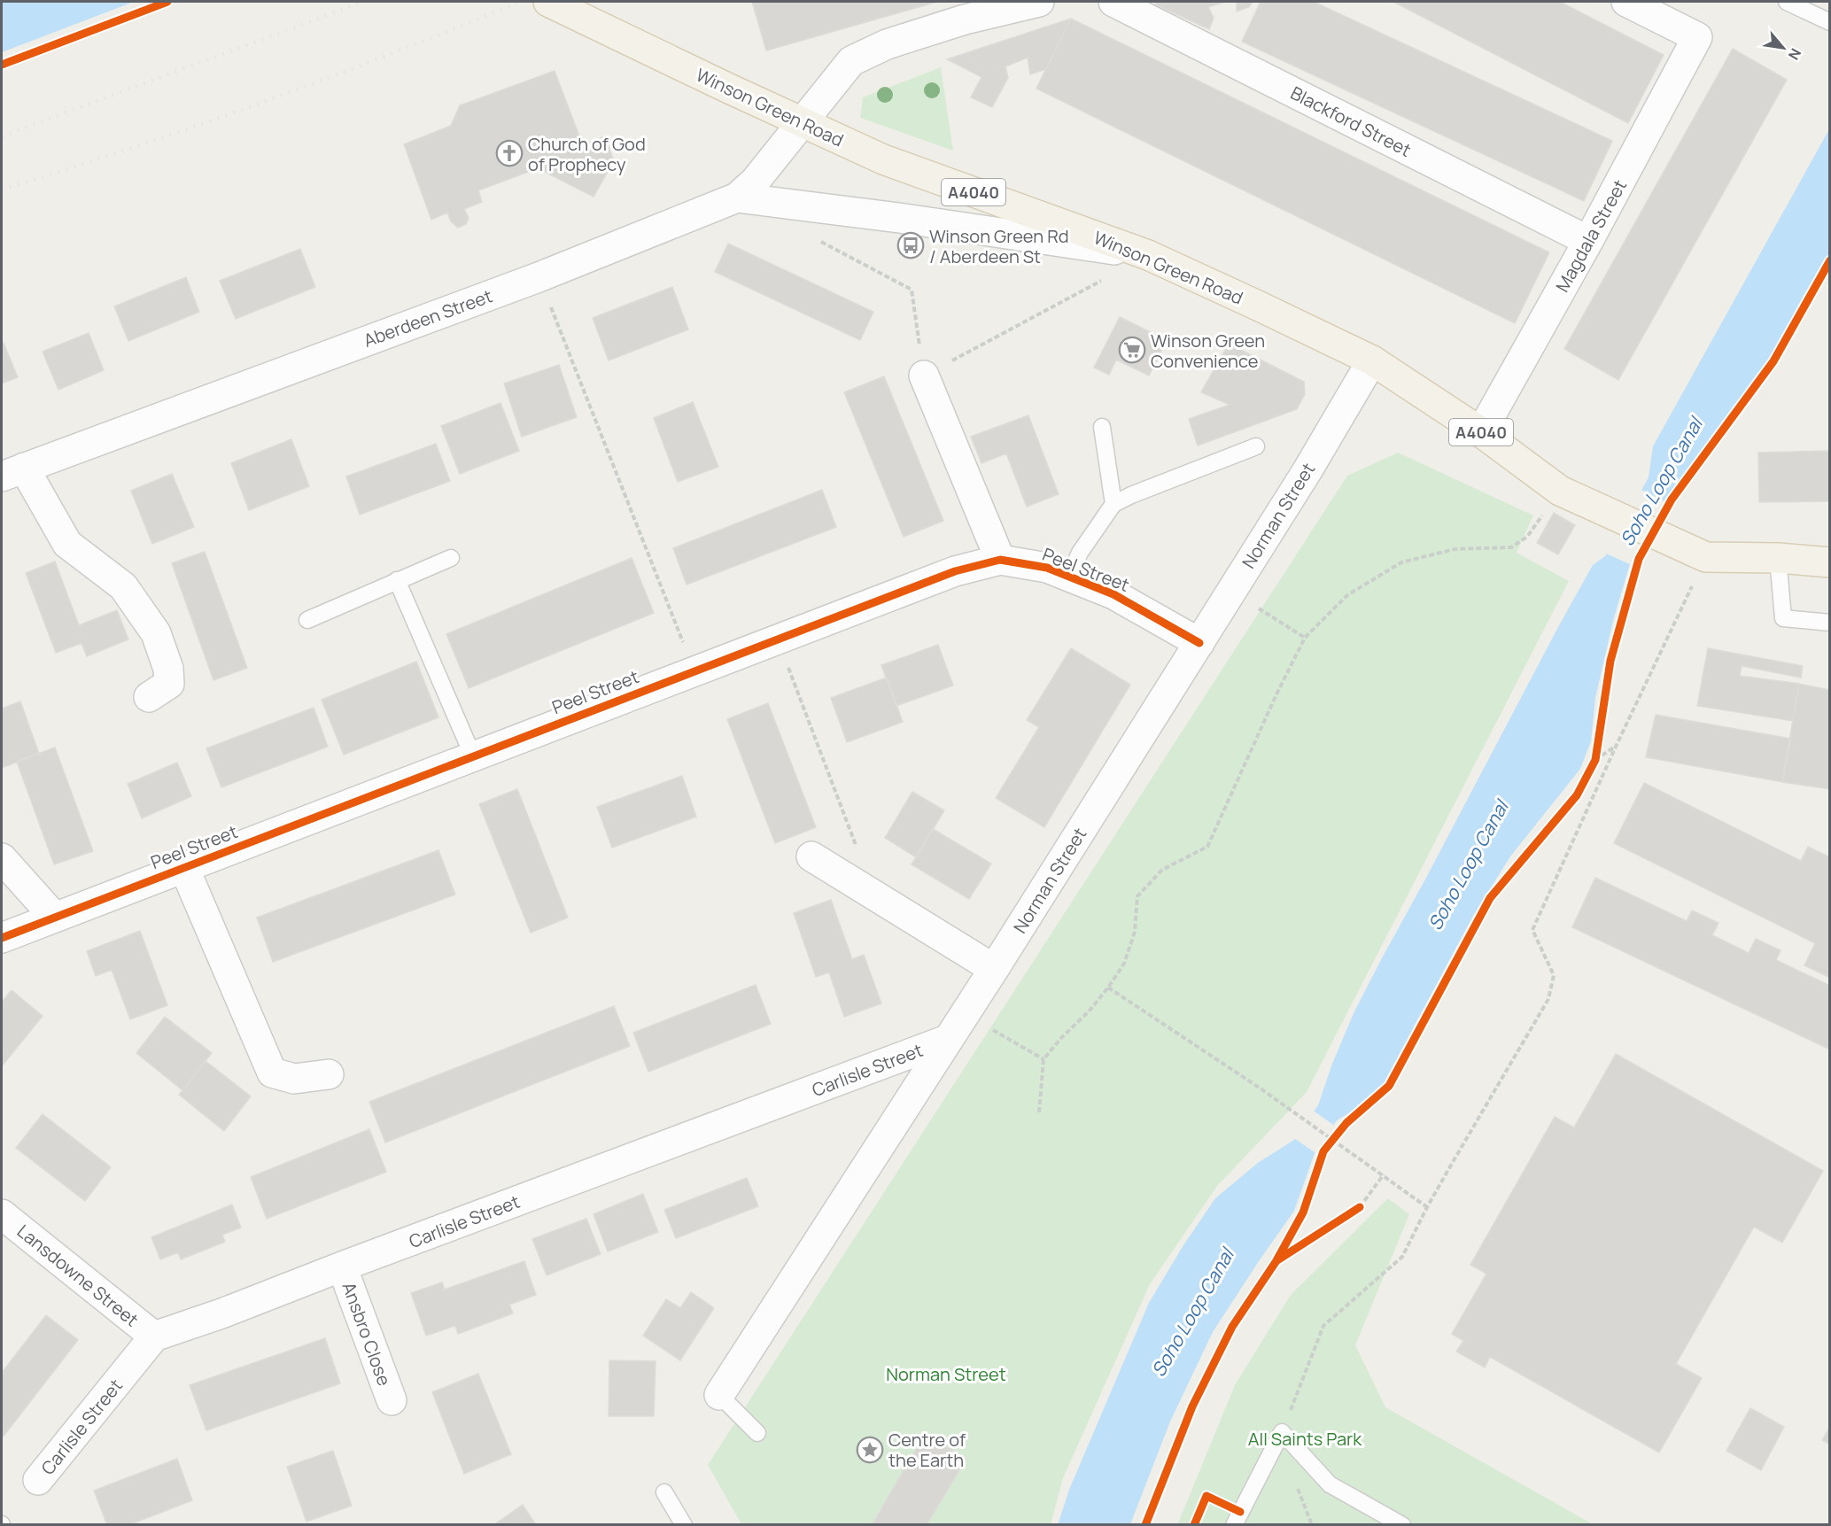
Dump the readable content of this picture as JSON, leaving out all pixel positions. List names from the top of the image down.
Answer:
{
  "streets": {
    "main road": ["Winson Green Road", "A4040"],
    "street": [
      "Blackford Street",
      "Magdala Street",
      "Aberdeen Street",
      "Norman Street",
      "Peel Street",
      "Carlisle Street",
      "Lansdowne Street",
      "Ansbro Close"
    ]
  },
  "crossings": [
    ["Winson Green Road", "A4040"],
    ["Winson Green Road", "Magdala Street"],
    ["Winson Green Road", "Aberdeen Street"],
    ["Winson Green Road", "Norman Street"],
    ["Blackford Street", "Magdala Street"],
    ["Norman Street", "Peel Street"],
    ["Norman Street", "Carlisle Street"],
    ["Carlisle Street", "Lansdowne Street"],
    ["Carlisle Street", "Ansbro Close"]
  ],
  "water": ["Soho Loop Canal"],
  "parks": ["Norman Street", "All Saints Park"],
  "places": {
    "church": ["Church of God of Prophecy"],
    "bus stop": ["Winson Green Rd / Aberdeen St"],
    "supermarket": ["Winson Green Convenience"],
    "place": ["Centre of the Earth"]
  },
  "north": "bottom right"
}
